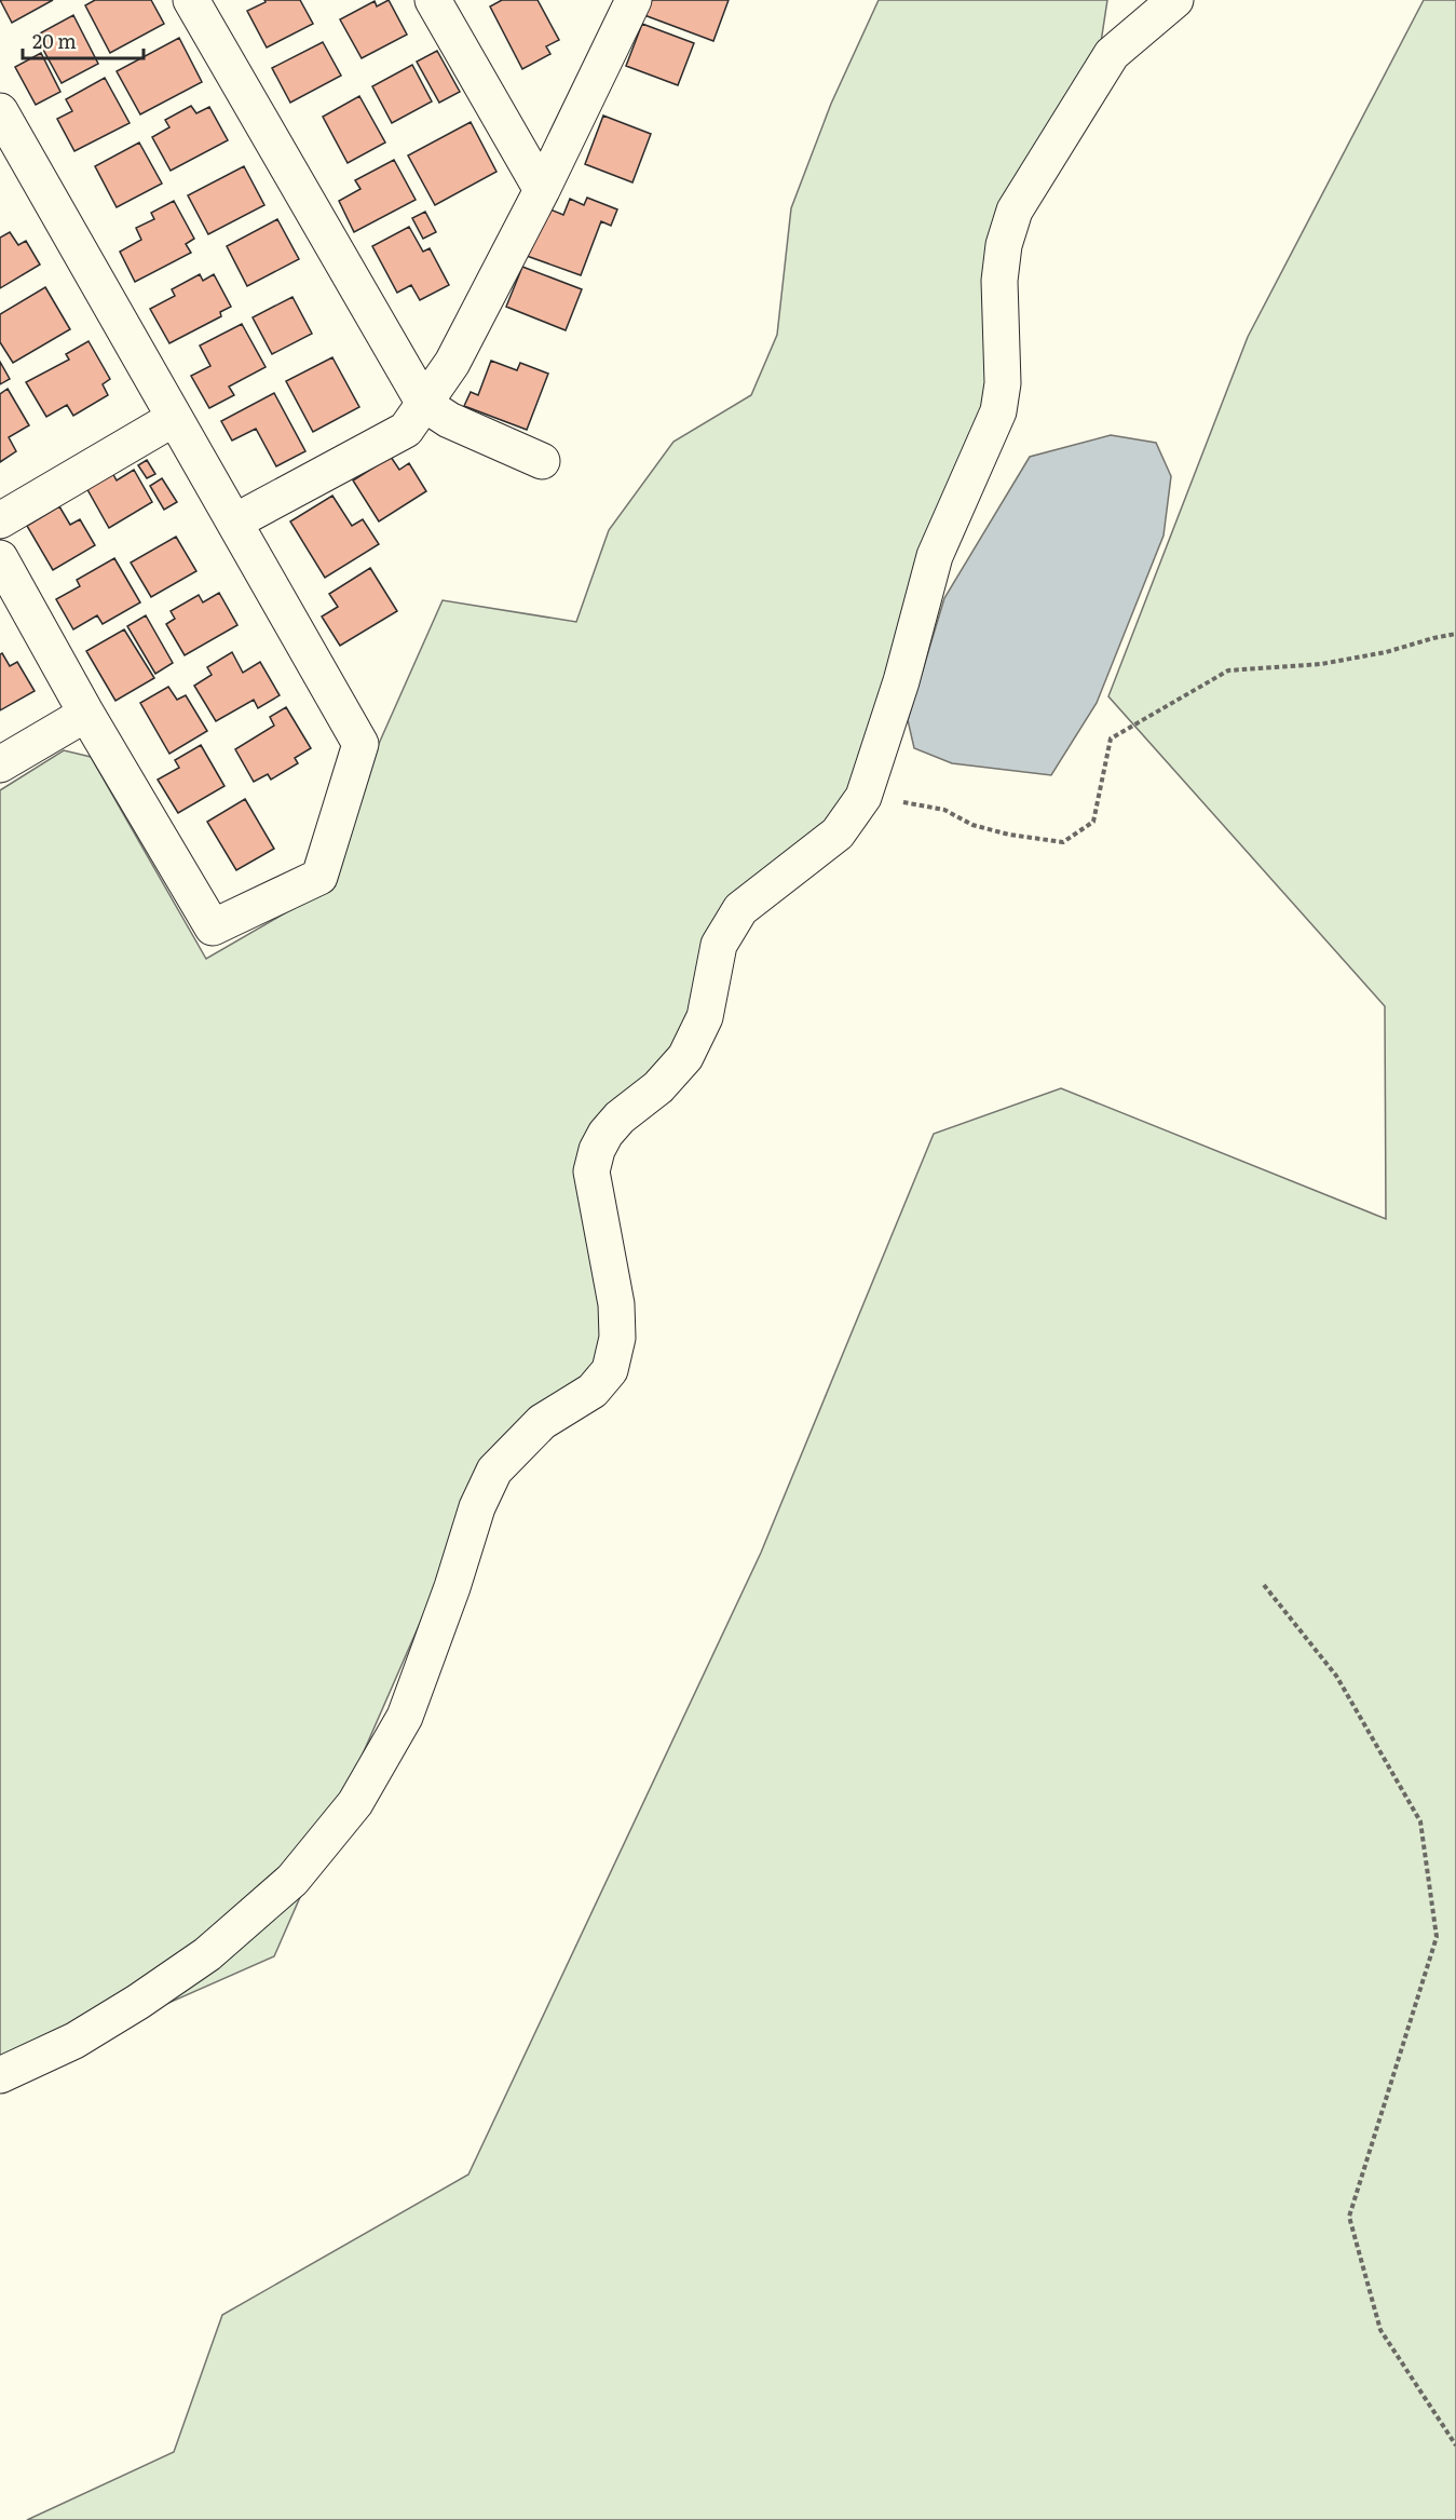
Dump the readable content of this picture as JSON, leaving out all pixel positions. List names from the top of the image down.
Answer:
{
  "scale_bar": "20 m"
}
